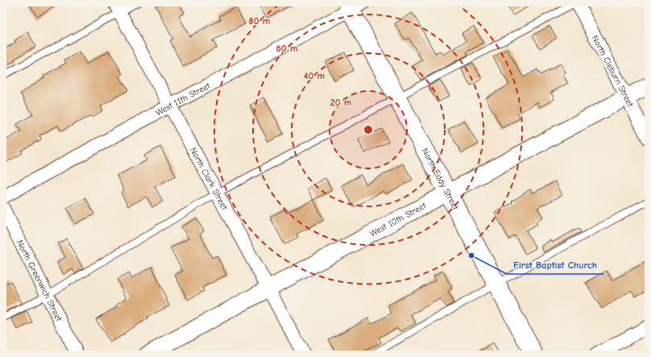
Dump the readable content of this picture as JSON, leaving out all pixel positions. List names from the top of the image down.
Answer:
{
  "streets": {
    "main road": ["North Eddy Street"],
    "street": [
      "North Cleburn Street",
      "West 11th Street",
      "North Clark Street",
      "West 10th Street",
      "North Greenwich Street"
    ]
  },
  "crossings": [
    ["North Cleburn Street", "West 10th Street"],
    ["West 11th Street", "North Eddy Street"],
    ["West 11th Street", "North Clark Street"],
    ["North Eddy Street", "West 10th Street"],
    ["North Clark Street", "West 10th Street"]
  ],
  "places": ["First Baptist Church"],
  "rings": [
    "80 m",
    "60 m",
    "40 m",
    "20 m"
  ]
}
